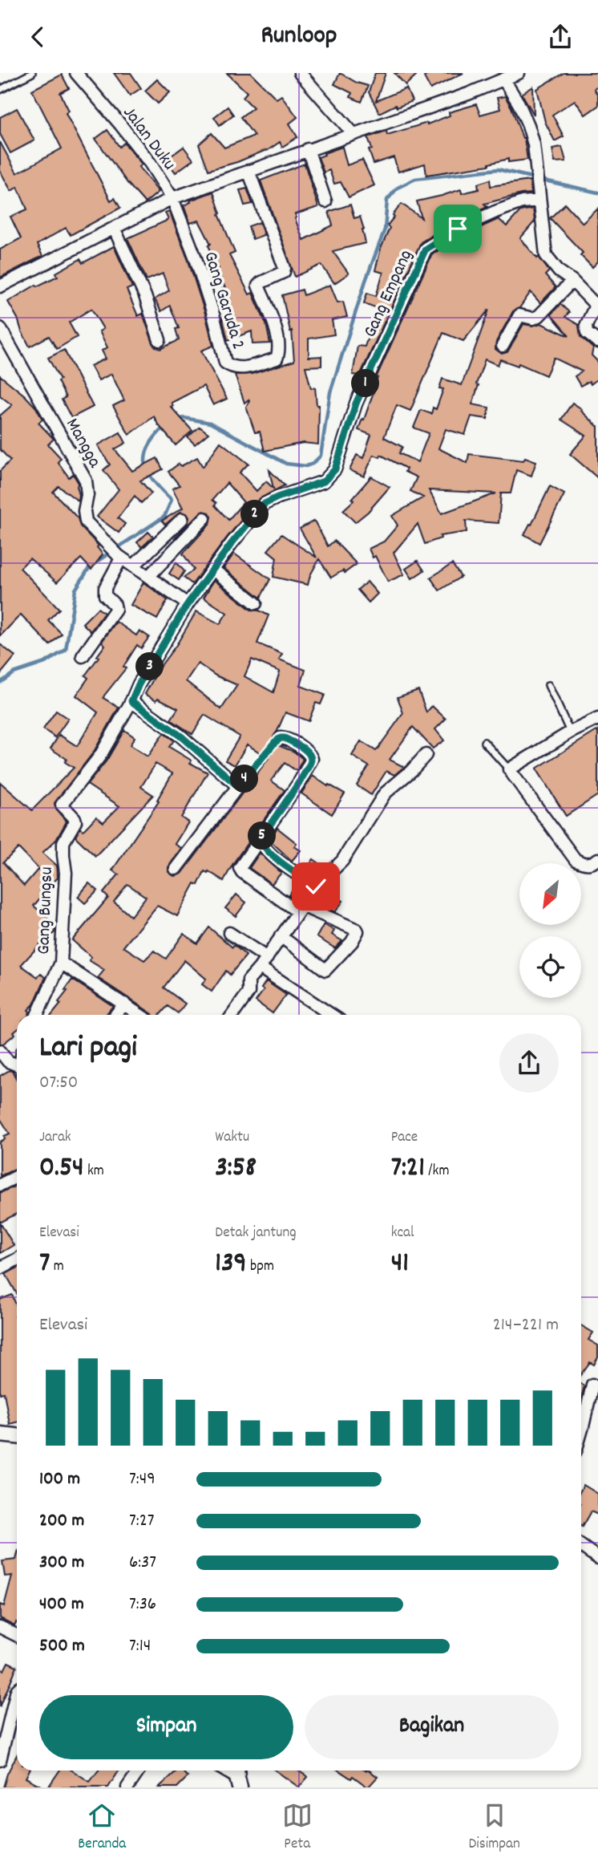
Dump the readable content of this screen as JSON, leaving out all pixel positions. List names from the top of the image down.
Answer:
{
  "streets": {
    "street": [
      "Jalan Duku",
      "Gang Empang",
      "Gang Garuda 2",
      "Mangga",
      "Gang Bungsu"
    ]
  },
  "crossings": [
    ["Jalan Duku", "Gang Garuda 2"],
    ["Gang Empang", "Mangga"],
    ["Gang Empang", "Gang Bungsu"]
  ],
  "north": "bottom left",
  "page": {
    "header": "Runloop",
    "pins": [
      "1",
      "2",
      "3",
      "4",
      "5"
    ],
    "heading": ["Lari pagi", "07:50"],
    "stats": [
      ["Jarak", "0.54 km"],
      ["Waktu", "3:58"],
      ["Pace", "7:21 /km"],
      ["Elevasi", "7 m"],
      ["Detak jantung", "139 bpm"],
      ["kcal", "41"]
    ],
    "chart": ["Elevasi", "214–221 m"],
    "list": [
      {
        "name": "100 m",
        "note": "7:49"
      },
      {
        "name": "200 m",
        "note": "7:27"
      },
      {
        "name": "300 m",
        "note": "6:37"
      },
      {
        "name": "400 m",
        "note": "7:36"
      },
      {
        "name": "500 m",
        "note": "7:14"
      }
    ],
    "buttons": ["Simpan", "Bagikan"],
    "tabs": ["Beranda", "Peta", "Disimpan"]
  }
}
